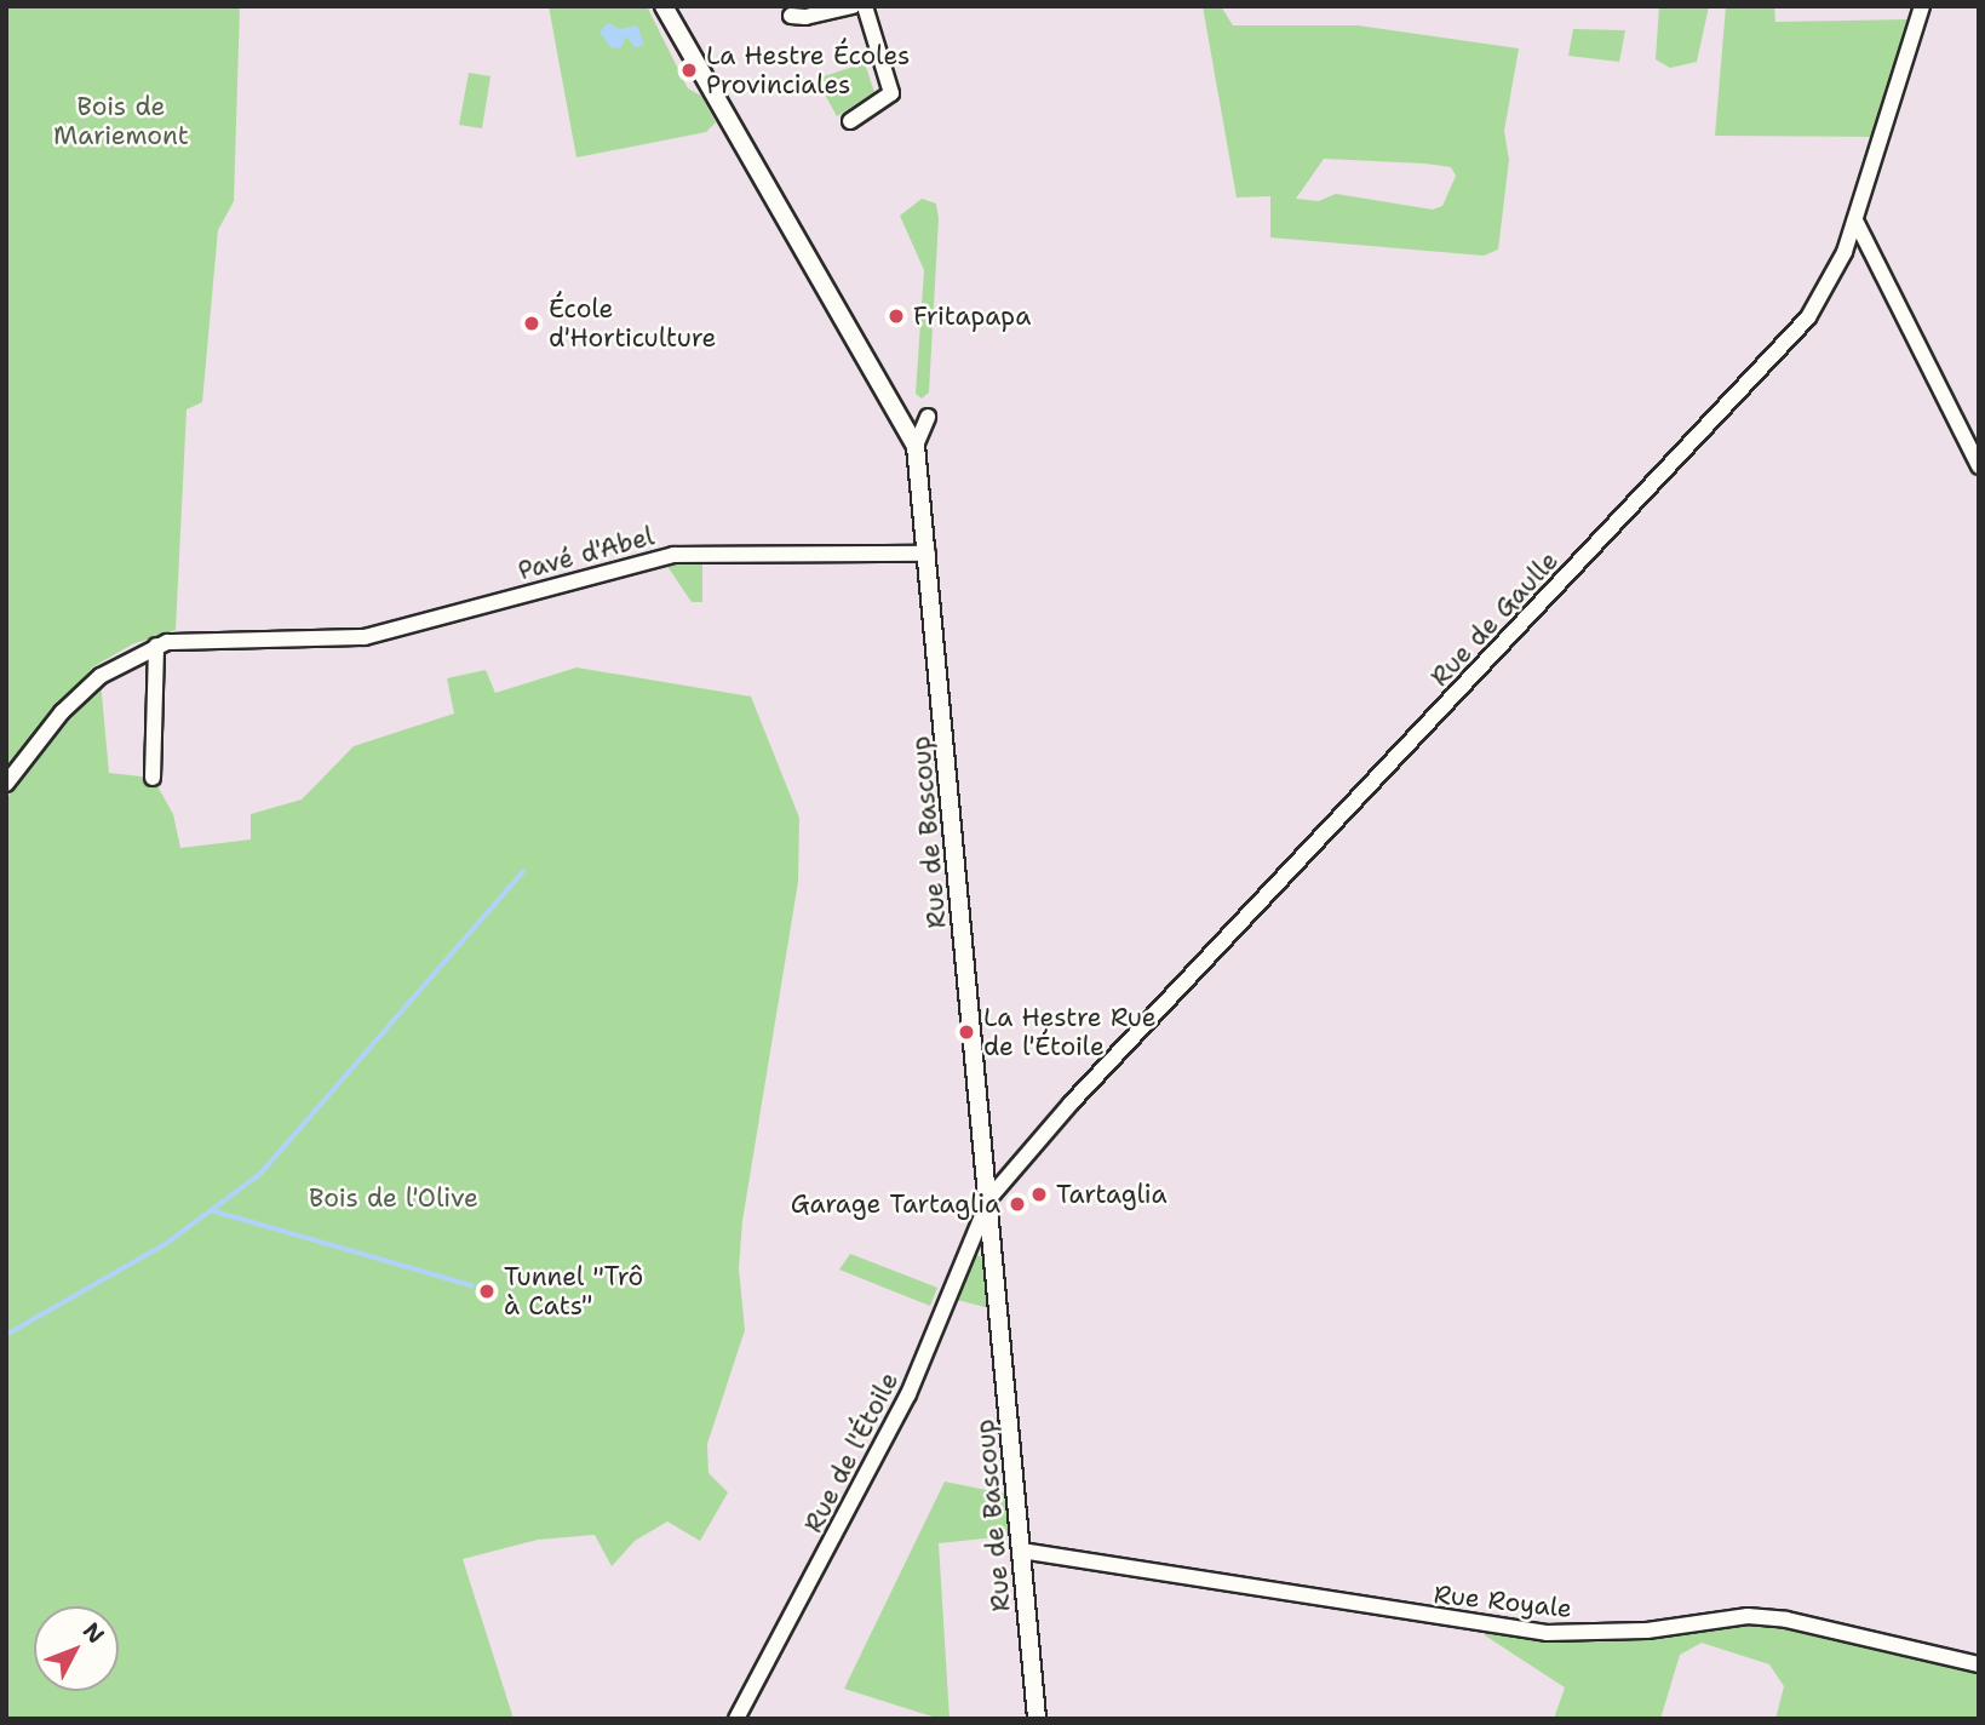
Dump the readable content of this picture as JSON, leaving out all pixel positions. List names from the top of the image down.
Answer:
{
  "streets": {
    "main road": ["Rue de Bascoup"],
    "street": [
      "Pavé d'Abel",
      "Rue de Gaulle",
      "Rue de l'Étoile",
      "Rue Royale"
    ]
  },
  "crossings": [
    ["Pavé d'Abel", "Rue de Bascoup"],
    ["Rue de Gaulle", "Rue de Bascoup"],
    ["Rue de Gaulle", "Rue de l'Étoile"],
    ["Rue de Bascoup", "Rue de l'Étoile"],
    ["Rue de Bascoup", "Rue Royale"]
  ],
  "parks": ["Bois de Mariemont", "Bois de l'Olive"],
  "places": [
    "La Hestre Écoles Provinciales",
    "Fritapapa",
    "École d'Horticulture",
    "La Hestre Rue de l'Étoile",
    "Tartaglia",
    "Garage Tartaglia",
    "Tunnel \"Trô à Cats\""
  ],
  "north": "top right"
}
